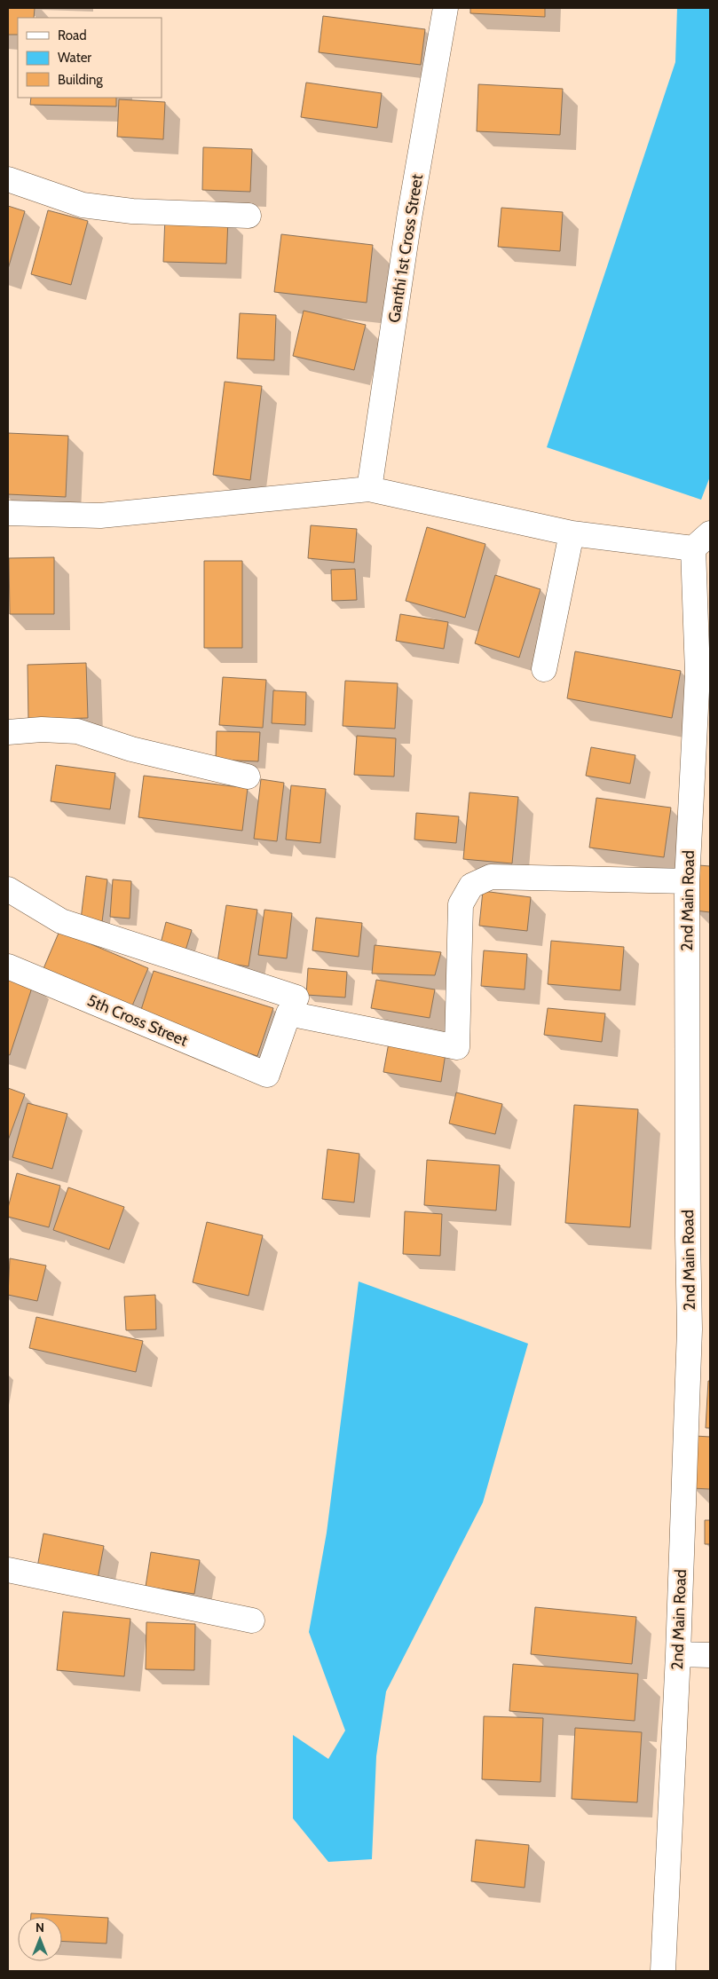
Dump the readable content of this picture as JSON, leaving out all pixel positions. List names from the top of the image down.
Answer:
{
  "streets": {
    "street": ["Ganthi 1st Cross Street", "2nd Main Road", "5th Cross Street"]
  },
  "crossings": [
    ["2nd Main Road", "5th Cross Street"]
  ],
  "legend": ["Road", "Water", "Building"],
  "north": "top"
}
